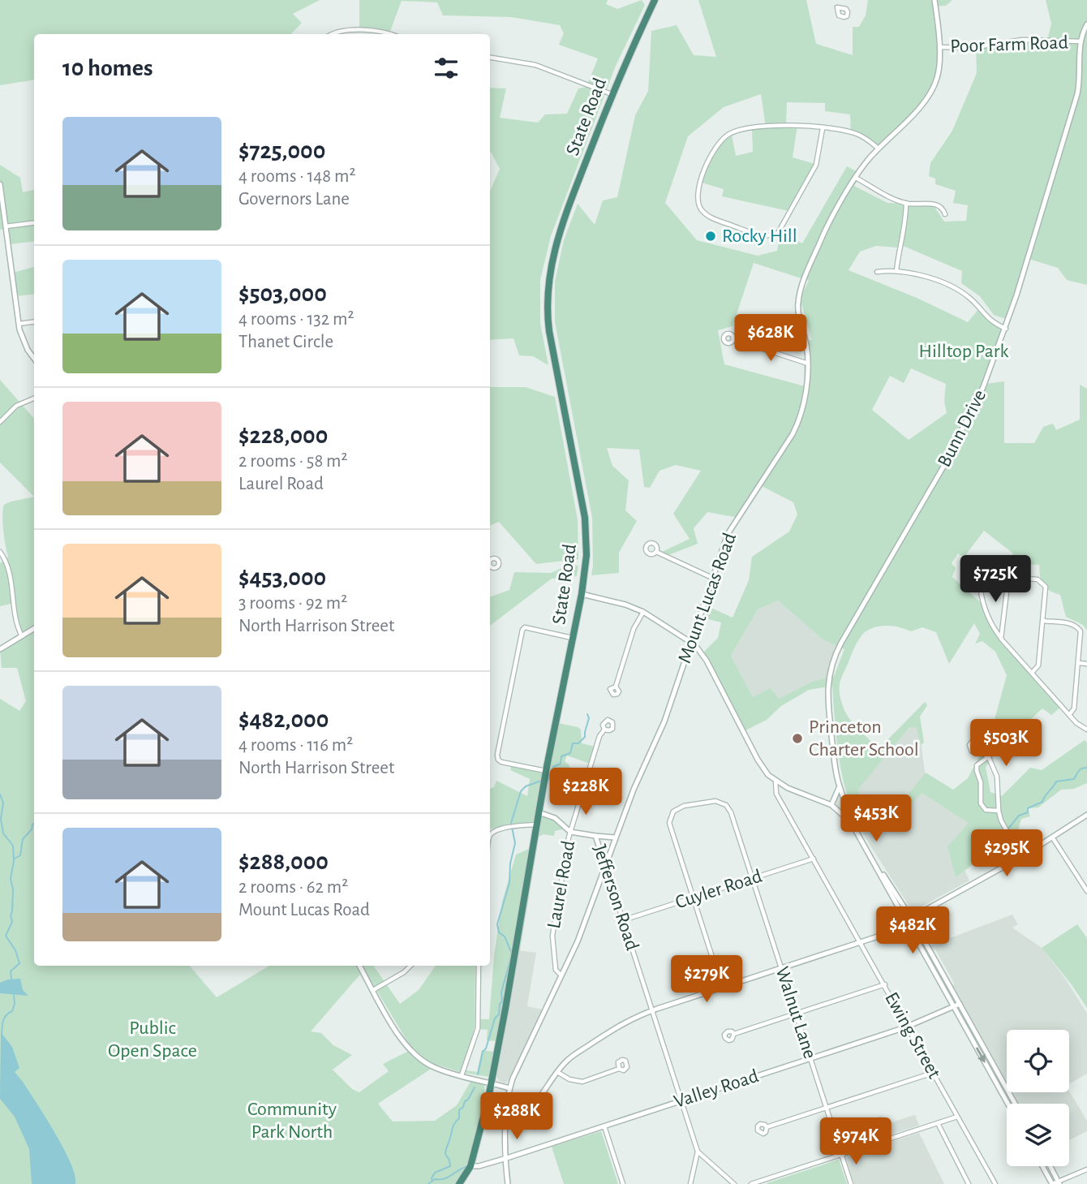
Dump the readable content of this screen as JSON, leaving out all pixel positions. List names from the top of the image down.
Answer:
{
  "streets": {
    "highway": ["State Road"],
    "street": [
      "Poor Farm Road",
      "Bunn Drive",
      "Mount Lucas Road",
      "Laurel Road",
      "Cuyler Road",
      "Jefferson Road",
      "Walnut Lane",
      "Ewing Street",
      "Valley Road"
    ]
  },
  "crossings": [
    ["Poor Farm Road", "Bunn Drive"],
    ["Poor Farm Road", "Mount Lucas Road"],
    ["State Road", "Jefferson Road"],
    ["State Road", "Valley Road"],
    ["Mount Lucas Road", "Laurel Road"],
    ["Mount Lucas Road", "Jefferson Road"],
    ["Mount Lucas Road", "Valley Road"],
    ["Laurel Road", "Jefferson Road"],
    ["Cuyler Road", "Jefferson Road"],
    ["Cuyler Road", "Walnut Lane"],
    ["Cuyler Road", "Ewing Street"],
    ["Jefferson Road", "Valley Road"],
    ["Walnut Lane", "Valley Road"],
    ["Ewing Street", "Valley Road"]
  ],
  "parks": ["Hilltop Park", "Public Open Space", "Community Park North"],
  "places": ["Rocky Hill", "Princeton Charter School"],
  "page": {
    "heading": "10 homes",
    "list": [
      {
        "name": "$725,000",
        "note": "4 rooms · 148 m² · Governors Lane"
      },
      {
        "name": "$503,000",
        "note": "4 rooms · 132 m² · Thanet Circle"
      },
      {
        "name": "$228,000",
        "note": "2 rooms · 58 m² · Laurel Road"
      },
      {
        "name": "$453,000",
        "note": "3 rooms · 92 m² · North Harrison Street"
      },
      {
        "name": "$482,000",
        "note": "4 rooms · 116 m² · North Harrison Street"
      },
      {
        "name": "$288,000",
        "note": "2 rooms · 62 m² · Mount Lucas Road"
      }
    ],
    "price": [
      "$628K",
      "$725K",
      "$503K",
      "$228K",
      "$453K",
      "$295K",
      "$482K",
      "$279K",
      "$288K",
      "$974K"
    ]
  }
}
